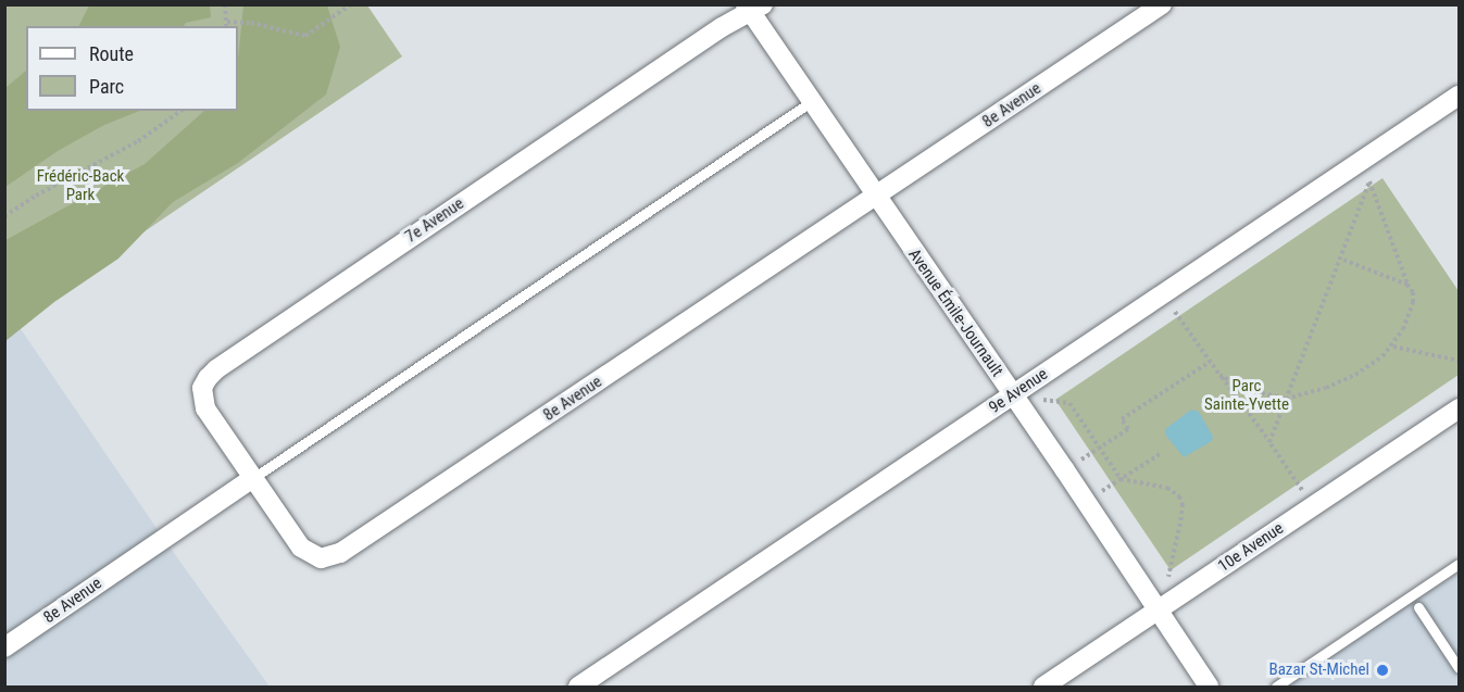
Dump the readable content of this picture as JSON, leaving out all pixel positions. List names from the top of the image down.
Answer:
{
  "streets": {
    "street": [
      "8e Avenue",
      "7e Avenue",
      "Avenue Émile-Journault",
      "9e Avenue",
      "10e Avenue"
    ]
  },
  "crossings": [
    ["8e Avenue", "7e Avenue"],
    ["8e Avenue", "Avenue Émile-Journault"],
    ["7e Avenue", "Avenue Émile-Journault"],
    ["Avenue Émile-Journault", "9e Avenue"],
    ["Avenue Émile-Journault", "10e Avenue"]
  ],
  "parks": ["Frédéric-Back Park", "Parc Sainte-Yvette"],
  "places": ["Bazar St-Michel"],
  "legend": ["Route", "Parc"]
}
